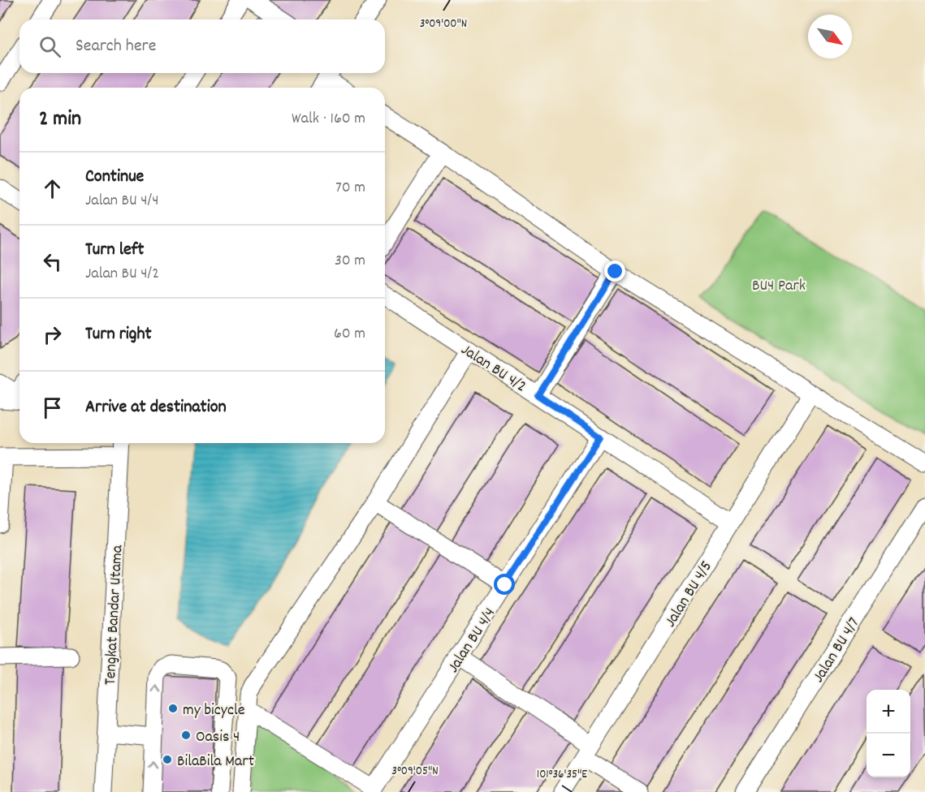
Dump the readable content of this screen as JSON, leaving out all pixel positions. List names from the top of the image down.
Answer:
{
  "streets": {
    "street": [
      "Jalan BU 4/2",
      "Jalan BU 4/5",
      "Tengkat Bandar Utama",
      "Jalan BU 4/4",
      "Jalan BU 4/7"
    ]
  },
  "crossings": [
    ["Jalan BU 4/2", "Jalan BU 4/5"],
    ["Jalan BU 4/2", "Jalan BU 4/4"]
  ],
  "parks": ["BU4 Park"],
  "places": ["my bicycle", "Oasis 4", "BilaBila Mart"],
  "north": "bottom right",
  "page": {
    "search": "Search here",
    "heading": ["2 min", "Walk · 160 m"],
    "list": [
      ["Continue", "Jalan BU 4/4", "70 m"],
      ["Turn left", "Jalan BU 4/2", "30 m"],
      ["Turn right", "60 m"],
      "Arrive at destination"
    ],
    "map_buttons": ["+", "−"]
  },
  "coordinates": ["3°09'00\"N", "3°09'05\"N", "101°36'35\"E"]
}
